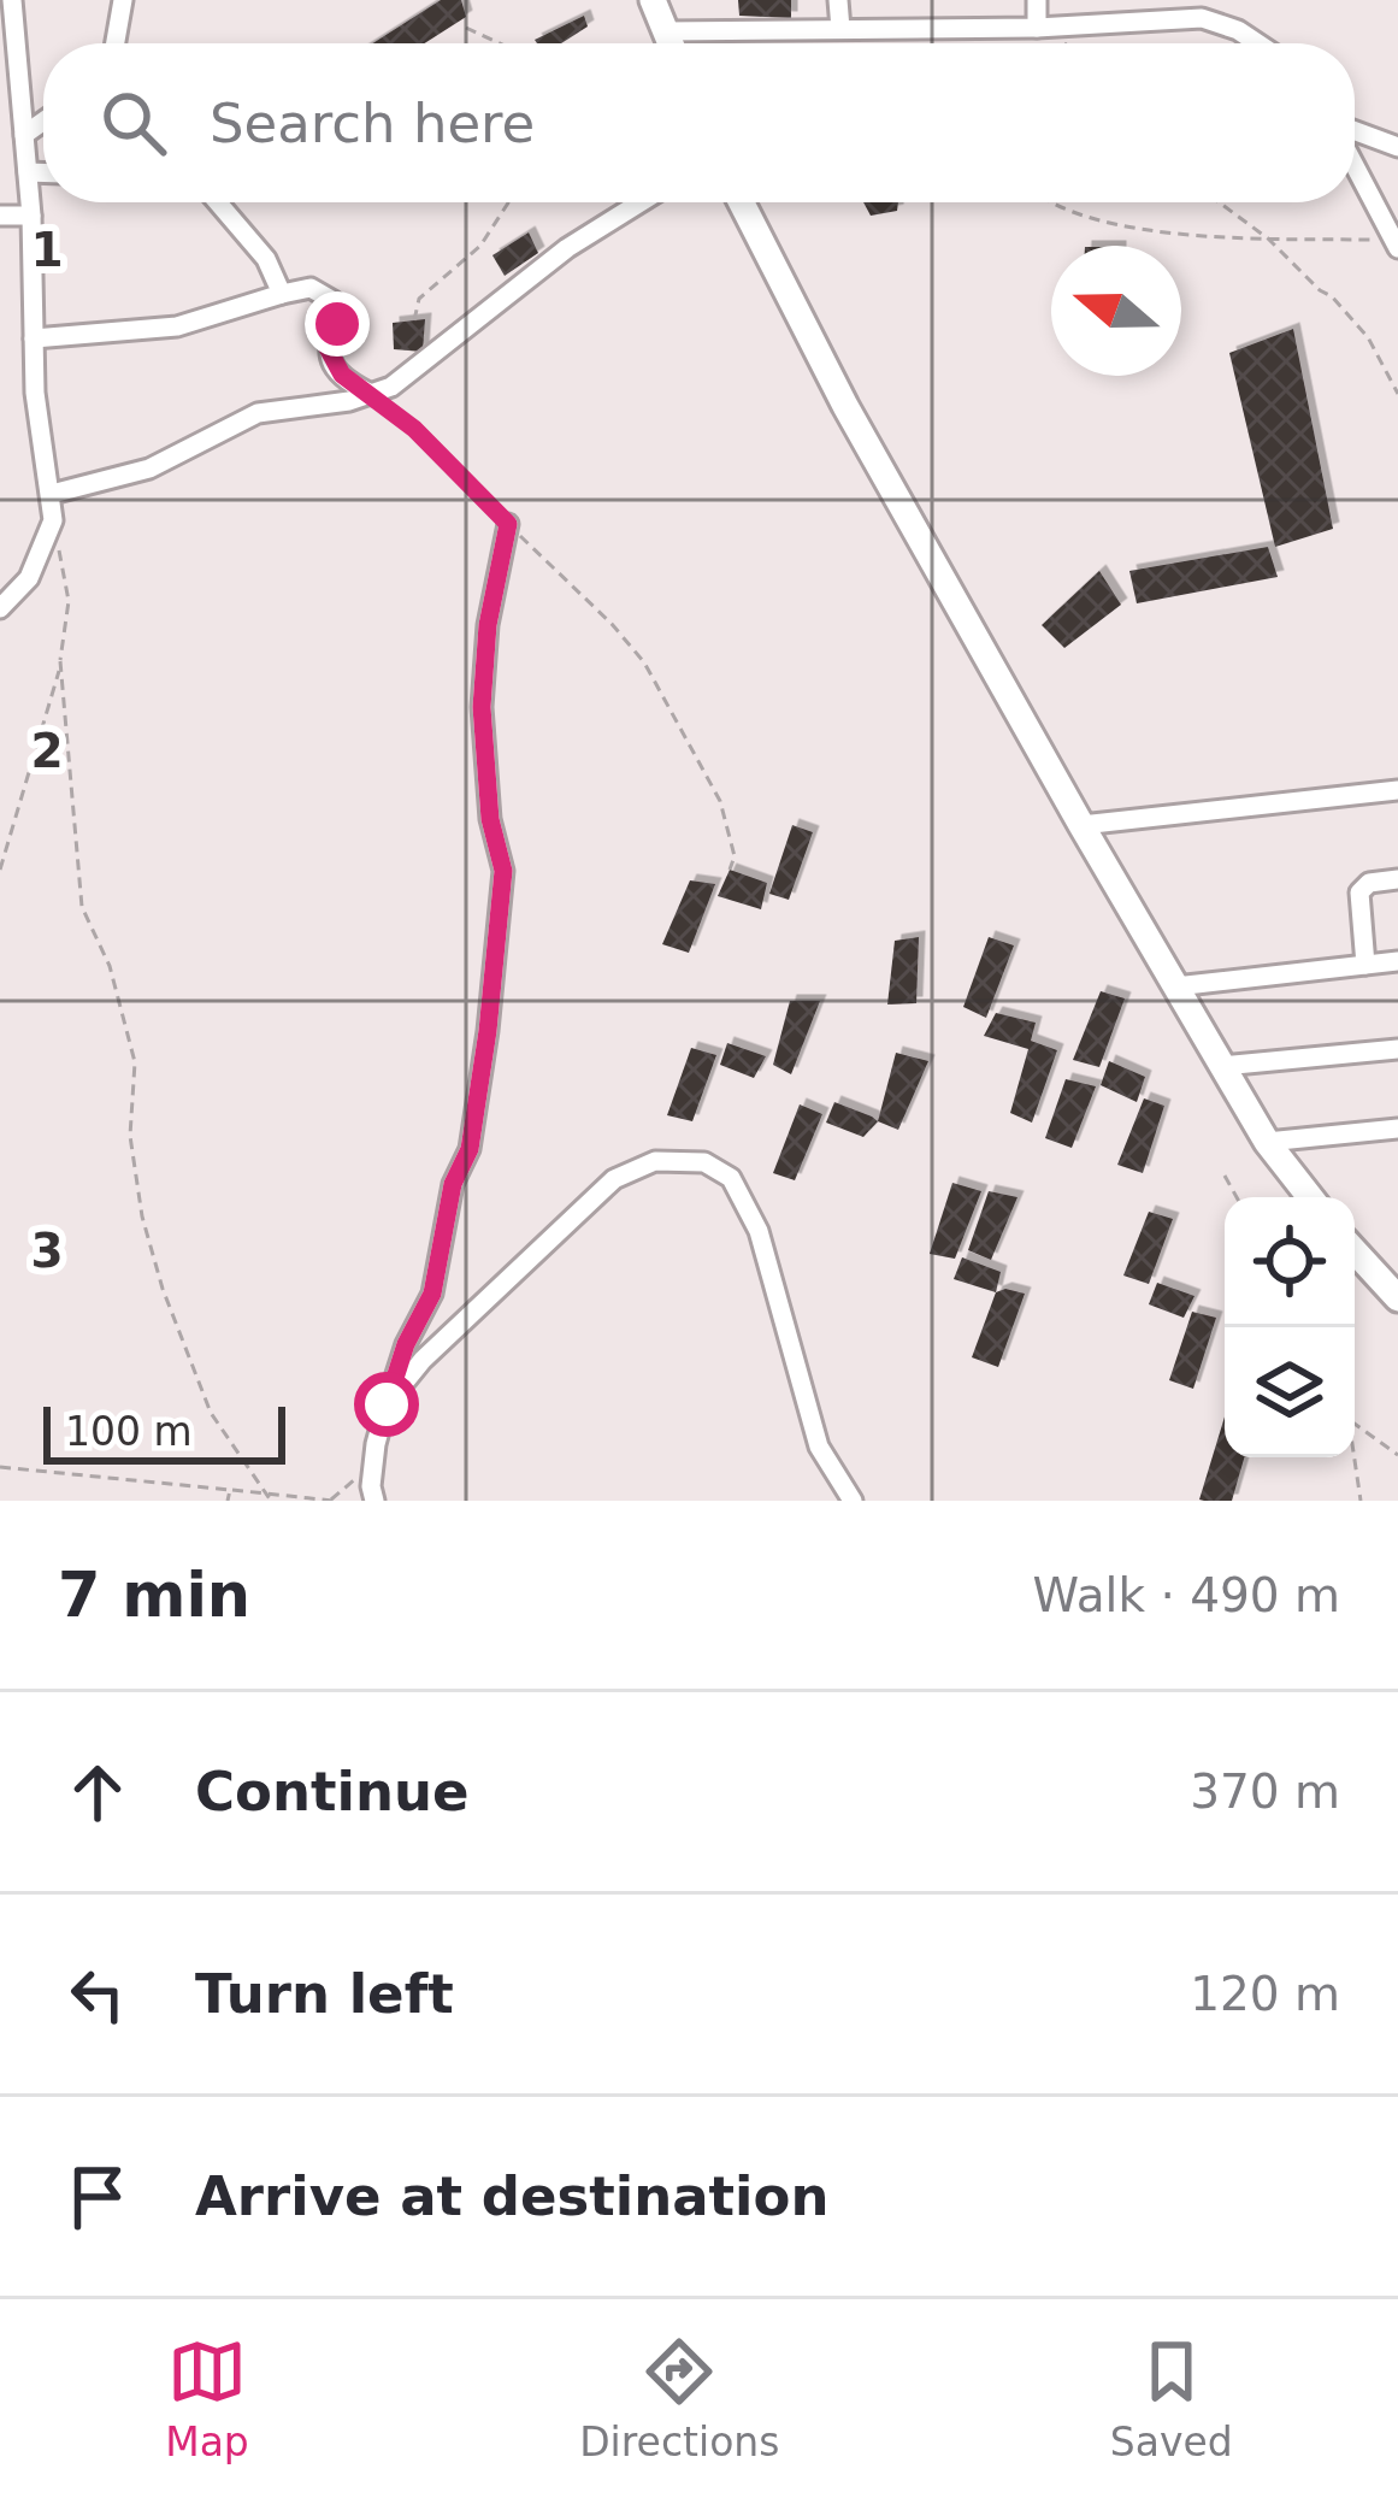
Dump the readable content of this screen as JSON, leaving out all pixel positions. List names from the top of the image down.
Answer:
{
  "scale_bar": "100 m",
  "north": "left",
  "page": {
    "search": "Search here",
    "scale": "100 m",
    "heading": ["7 min", "Walk · 490 m"],
    "list": [
      ["Continue", "370 m"],
      ["Turn left", "120 m"],
      "Arrive at destination"
    ],
    "nav": ["Map", "Directions", "Saved"]
  },
  "grid": {
    "rows": ["1", "2", "3"]
  }
}
